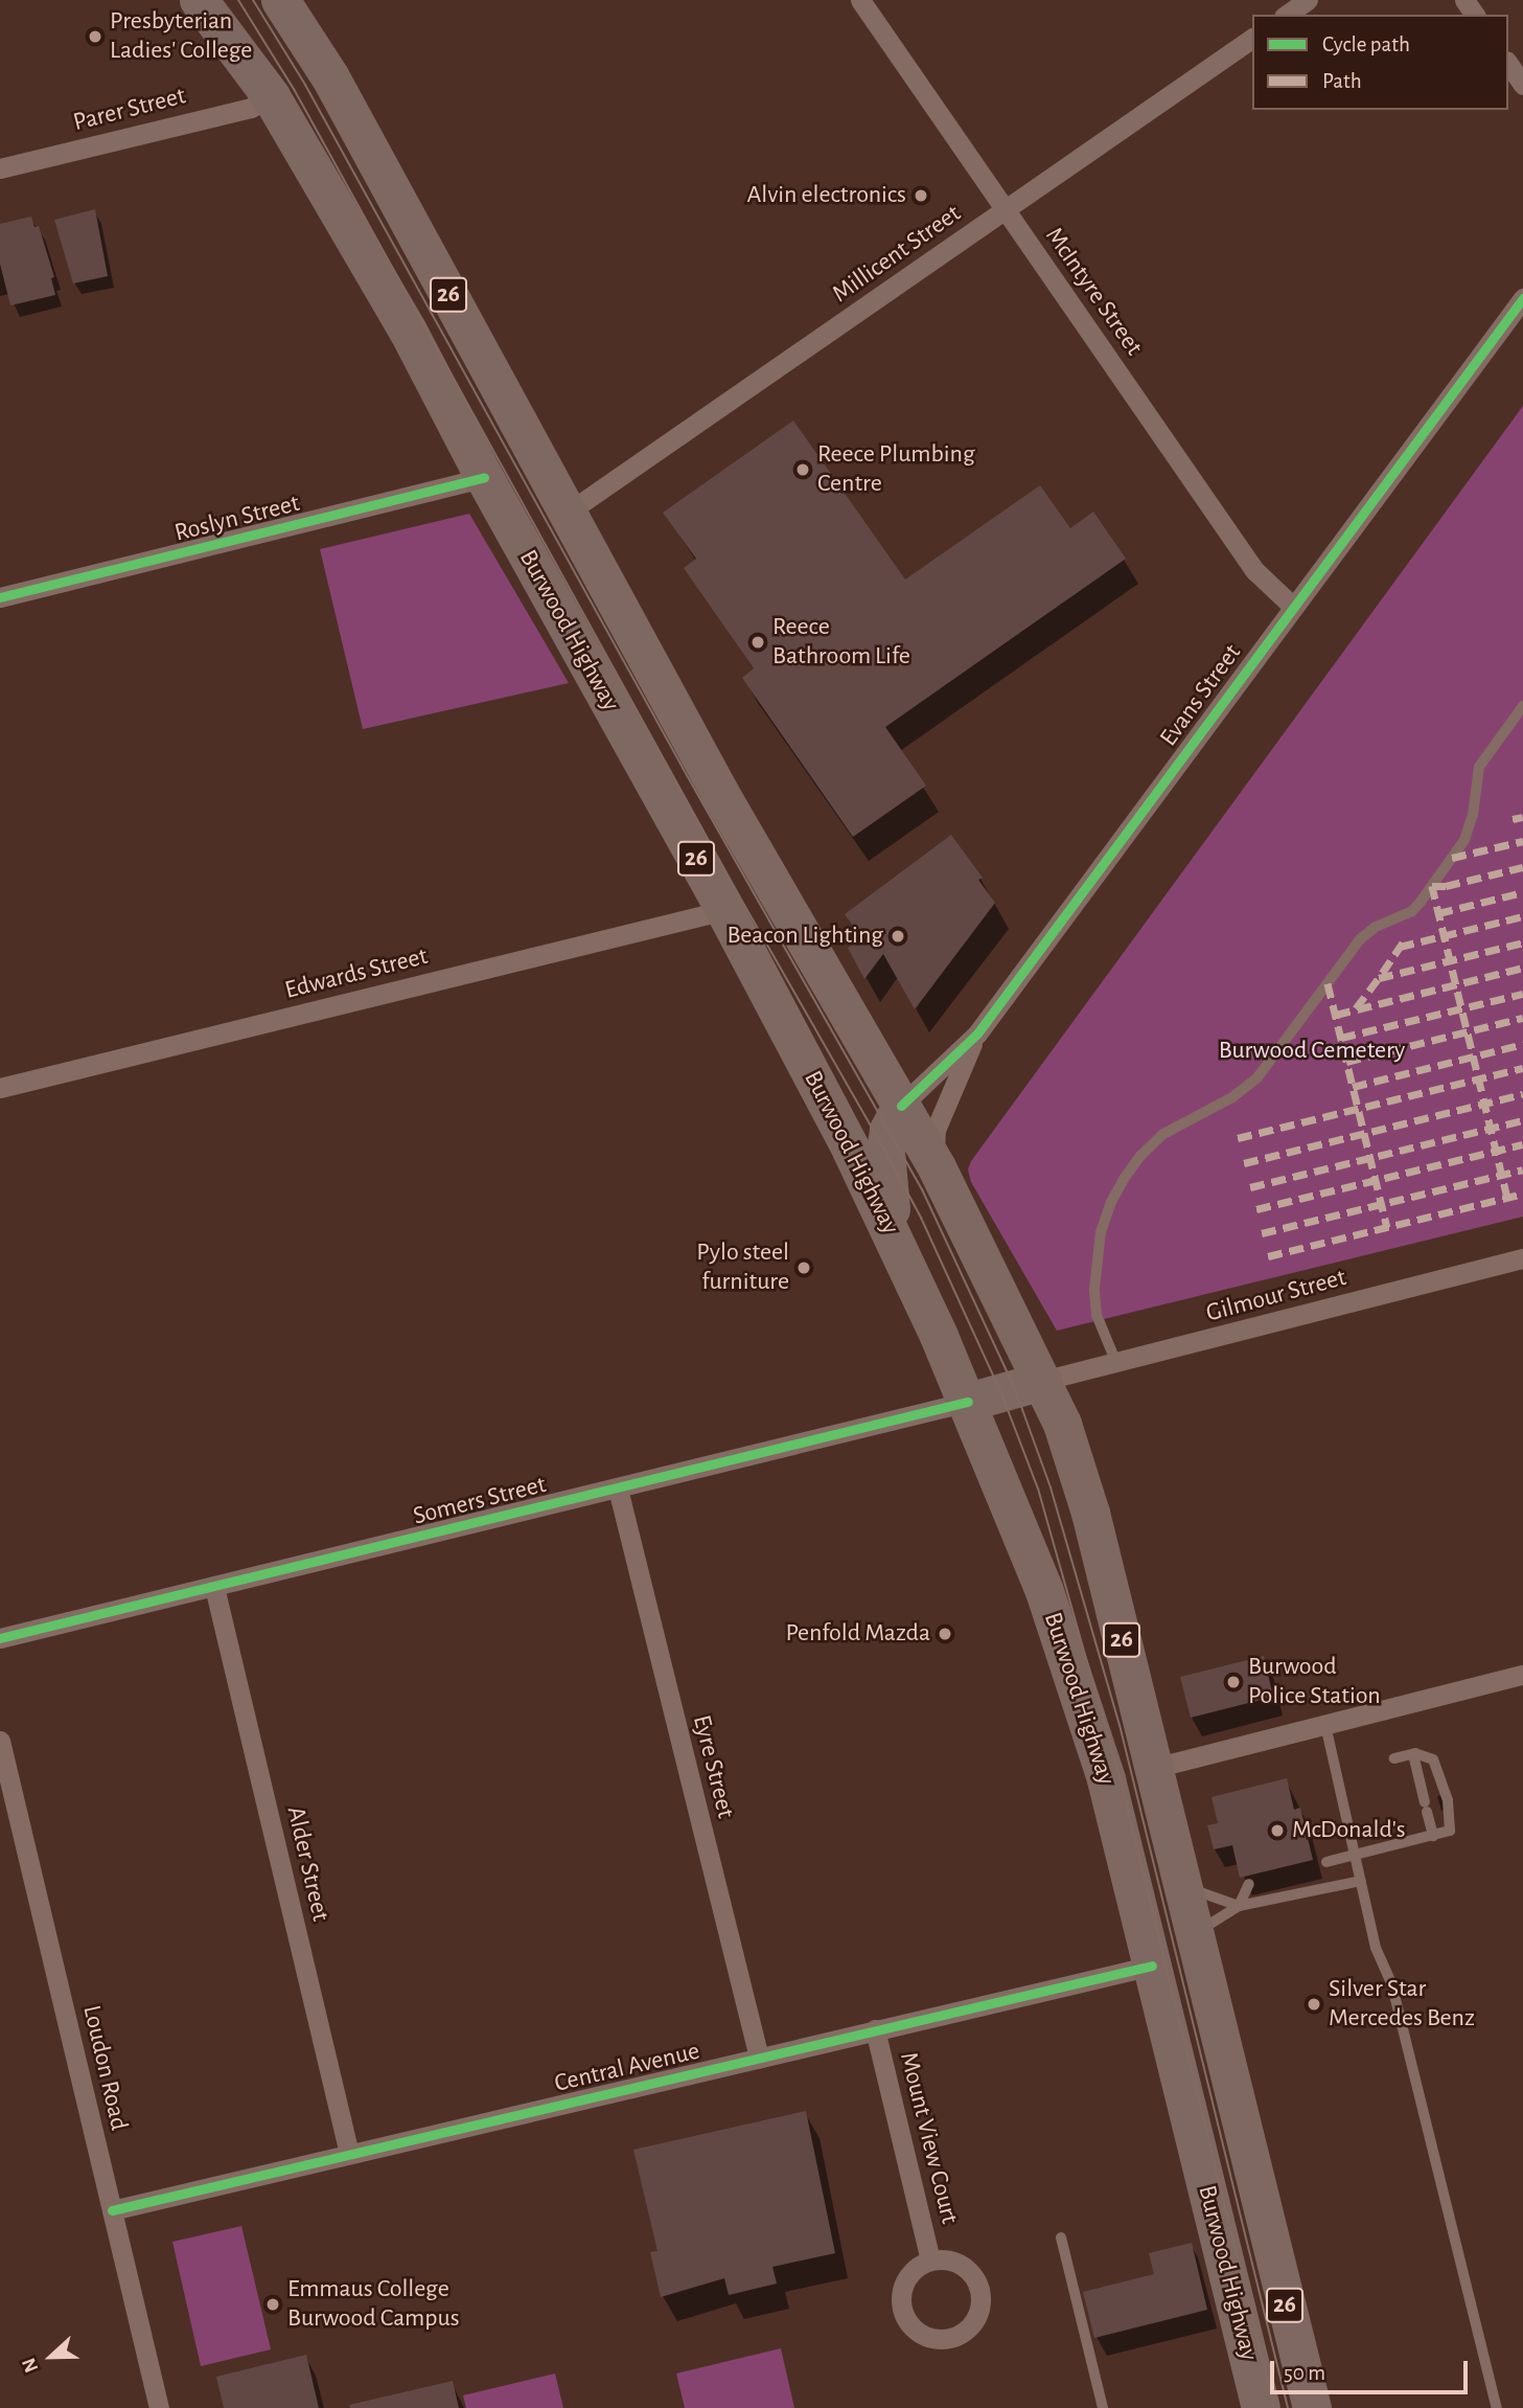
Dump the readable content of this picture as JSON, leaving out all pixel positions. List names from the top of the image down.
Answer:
{
  "streets": {
    "highway": ["26", "Burwood Highway"],
    "street": [
      "Parer Street",
      "Millicent Street",
      "McIntyre Street",
      "Roslyn Street",
      "Evans Street",
      "Edwards Street",
      "Gilmour Street",
      "Somers Street",
      "Eyre Street",
      "Alder Street",
      "Loudon Road",
      "Central Avenue",
      "Mount View Court"
    ]
  },
  "crossings": [
    ["Parer Street", "Burwood Highway"],
    ["Millicent Street", "McIntyre Street"],
    ["Millicent Street", "Burwood Highway"],
    ["McIntyre Street", "Evans Street"],
    ["Roslyn Street", "Burwood Highway"],
    ["Burwood Highway", "Evans Street"],
    ["Burwood Highway", "Edwards Street"],
    ["Burwood Highway", "Gilmour Street"],
    ["Burwood Highway", "Somers Street"],
    ["Burwood Highway", "Central Avenue"],
    ["Somers Street", "Eyre Street"],
    ["Somers Street", "Alder Street"],
    ["Eyre Street", "Central Avenue"],
    ["Alder Street", "Central Avenue"],
    ["Loudon Road", "Central Avenue"],
    ["Central Avenue", "Mount View Court"]
  ],
  "parks": ["Burwood Cemetery"],
  "places": [
    "Presbyterian Ladies' College",
    "Alvin electronics",
    "Reece Plumbing Centre",
    "Reece Bathroom Life",
    "Beacon Lighting",
    "Pylo steel furniture",
    "Penfold Mazda",
    "Burwood Police Station",
    "McDonald's",
    "Silver Star Mercedes Benz",
    "Emmaus College Burwood Campus"
  ],
  "legend": ["Cycle path", "Path"],
  "scale_bar": "50 m",
  "north": "left"
}
